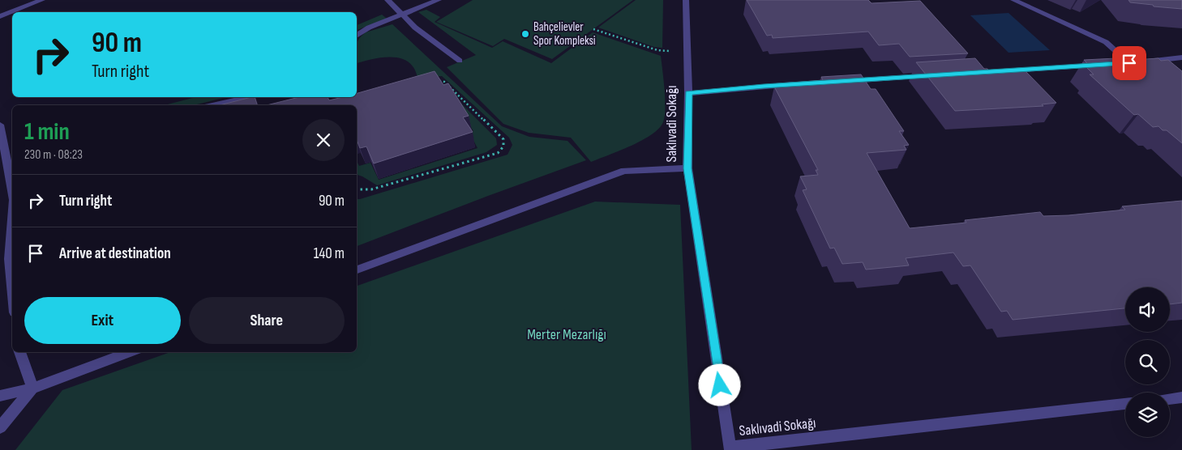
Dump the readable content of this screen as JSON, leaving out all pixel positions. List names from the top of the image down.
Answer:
{
  "streets": {
    "street": ["Saklıvadi Sokağı"]
  },
  "parks": ["Merter Mezarlığı"],
  "places": ["Bahçelievler Spor Kompleksi"],
  "page": {
    "turn": ["90 m", "Turn right"],
    "heading": ["1 min", "230 m · 08:23"],
    "list": [
      {
        "name": "Turn right",
        "value": "90 m"
      },
      {
        "name": "Arrive at destination",
        "value": "140 m"
      }
    ],
    "buttons": ["Exit", "Share"]
  }
}
